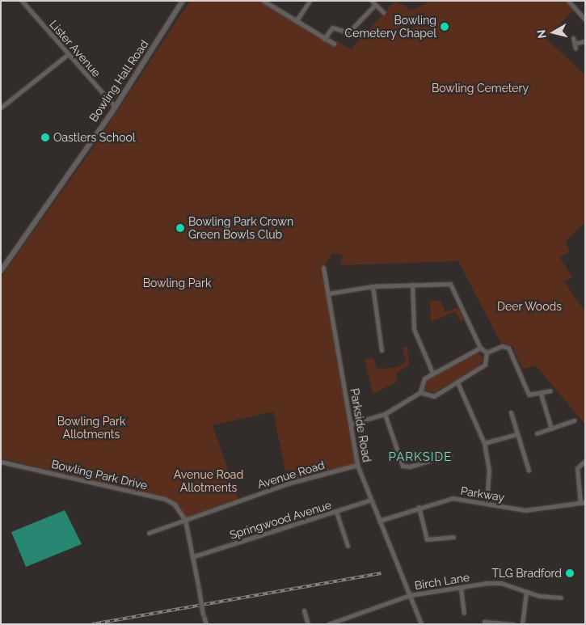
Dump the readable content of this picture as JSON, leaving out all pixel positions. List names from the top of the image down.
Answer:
{
  "streets": {
    "street": [
      "Lister Avenue",
      "Bowling Hall Road",
      "Parkside Road",
      "Bowling Park Drive",
      "Avenue Road",
      "Parkway",
      "Springwood Avenue",
      "Birch Lane"
    ]
  },
  "crossings": [
    ["Lister Avenue", "Bowling Hall Road"],
    ["Parkside Road", "Avenue Road"],
    ["Parkside Road", "Parkway"],
    ["Parkside Road", "Springwood Avenue"],
    ["Parkside Road", "Birch Lane"],
    ["Bowling Park Drive", "Avenue Road"]
  ],
  "districts": ["PARKSIDE"],
  "parks": [
    "Bowling Cemetery",
    "Bowling Park",
    "Deer Woods",
    "Bowling Park Allotments",
    "Avenue Road Allotments"
  ],
  "places": [
    "Bowling Cemetery Chapel",
    "Oastlers School",
    "Bowling Park Crown Green Bowls Club",
    "TLG Bradford"
  ],
  "north": "left"
}
